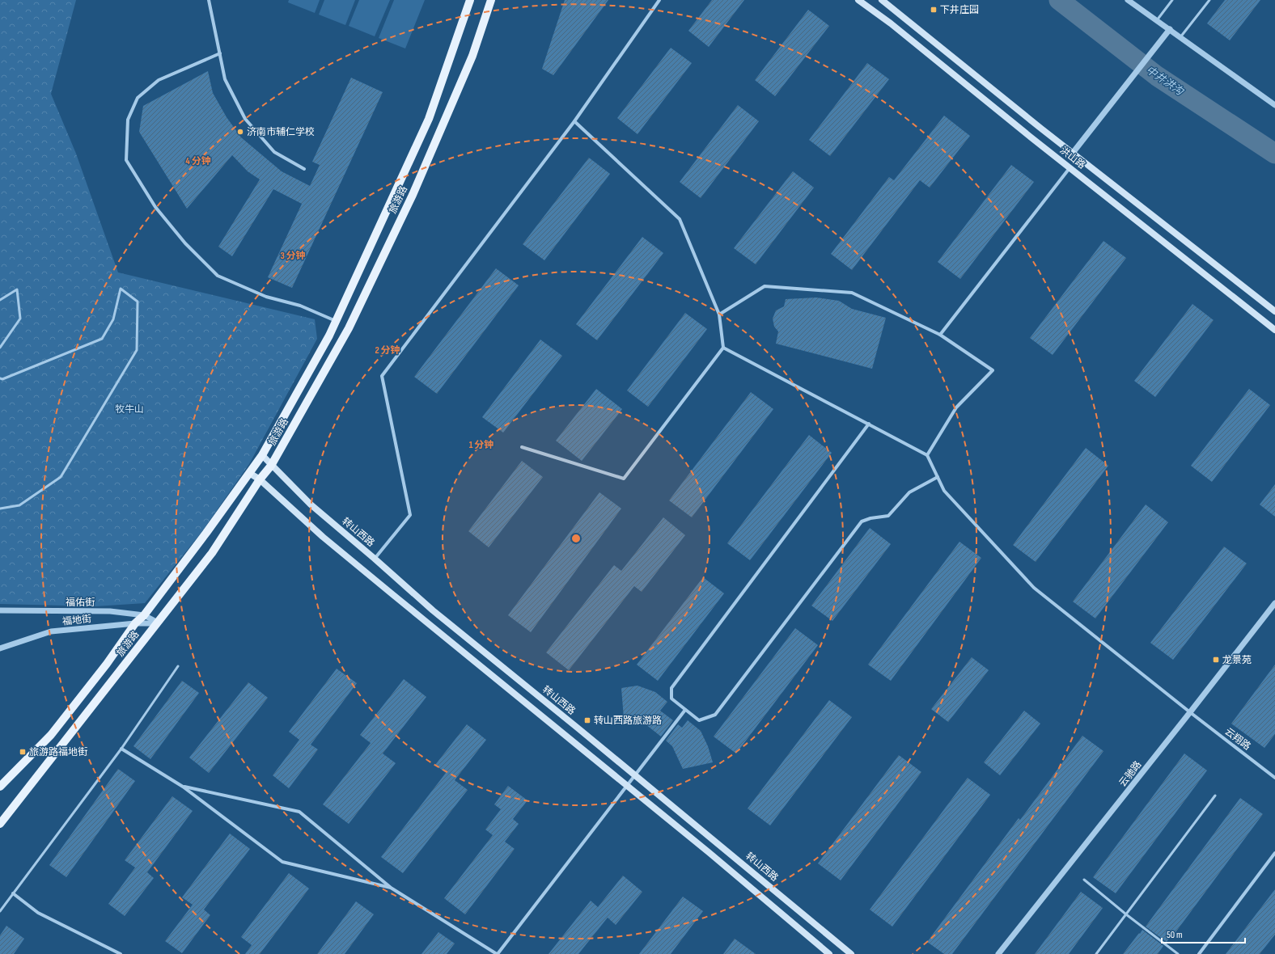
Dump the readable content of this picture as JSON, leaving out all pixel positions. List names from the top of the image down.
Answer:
{
  "streets": {
    "main road": ["洪山路", "旅游路", "转山西路"],
    "street": [
      "福佑街",
      "福地街",
      "云翔路",
      "云驰路"
    ]
  },
  "crossings": [
    ["旅游路", "转山西路"],
    ["旅游路", "福佑街"],
    ["旅游路", "福地街"],
    ["福佑街", "福地街"],
    ["云翔路", "云驰路"]
  ],
  "water": ["中井洪沟"],
  "parks": ["牧牛山"],
  "places": {
    "transit": [
      "下井庄园",
      "龙景苑",
      "转山西路旅游路",
      "旅游路福地街"
    ],
    "other": ["济南市辅仁学校"]
  },
  "scale_bar": "50 m",
  "rings": [
    "4 分钟",
    "3 分钟",
    "2 分钟",
    "1 分钟"
  ]
}
